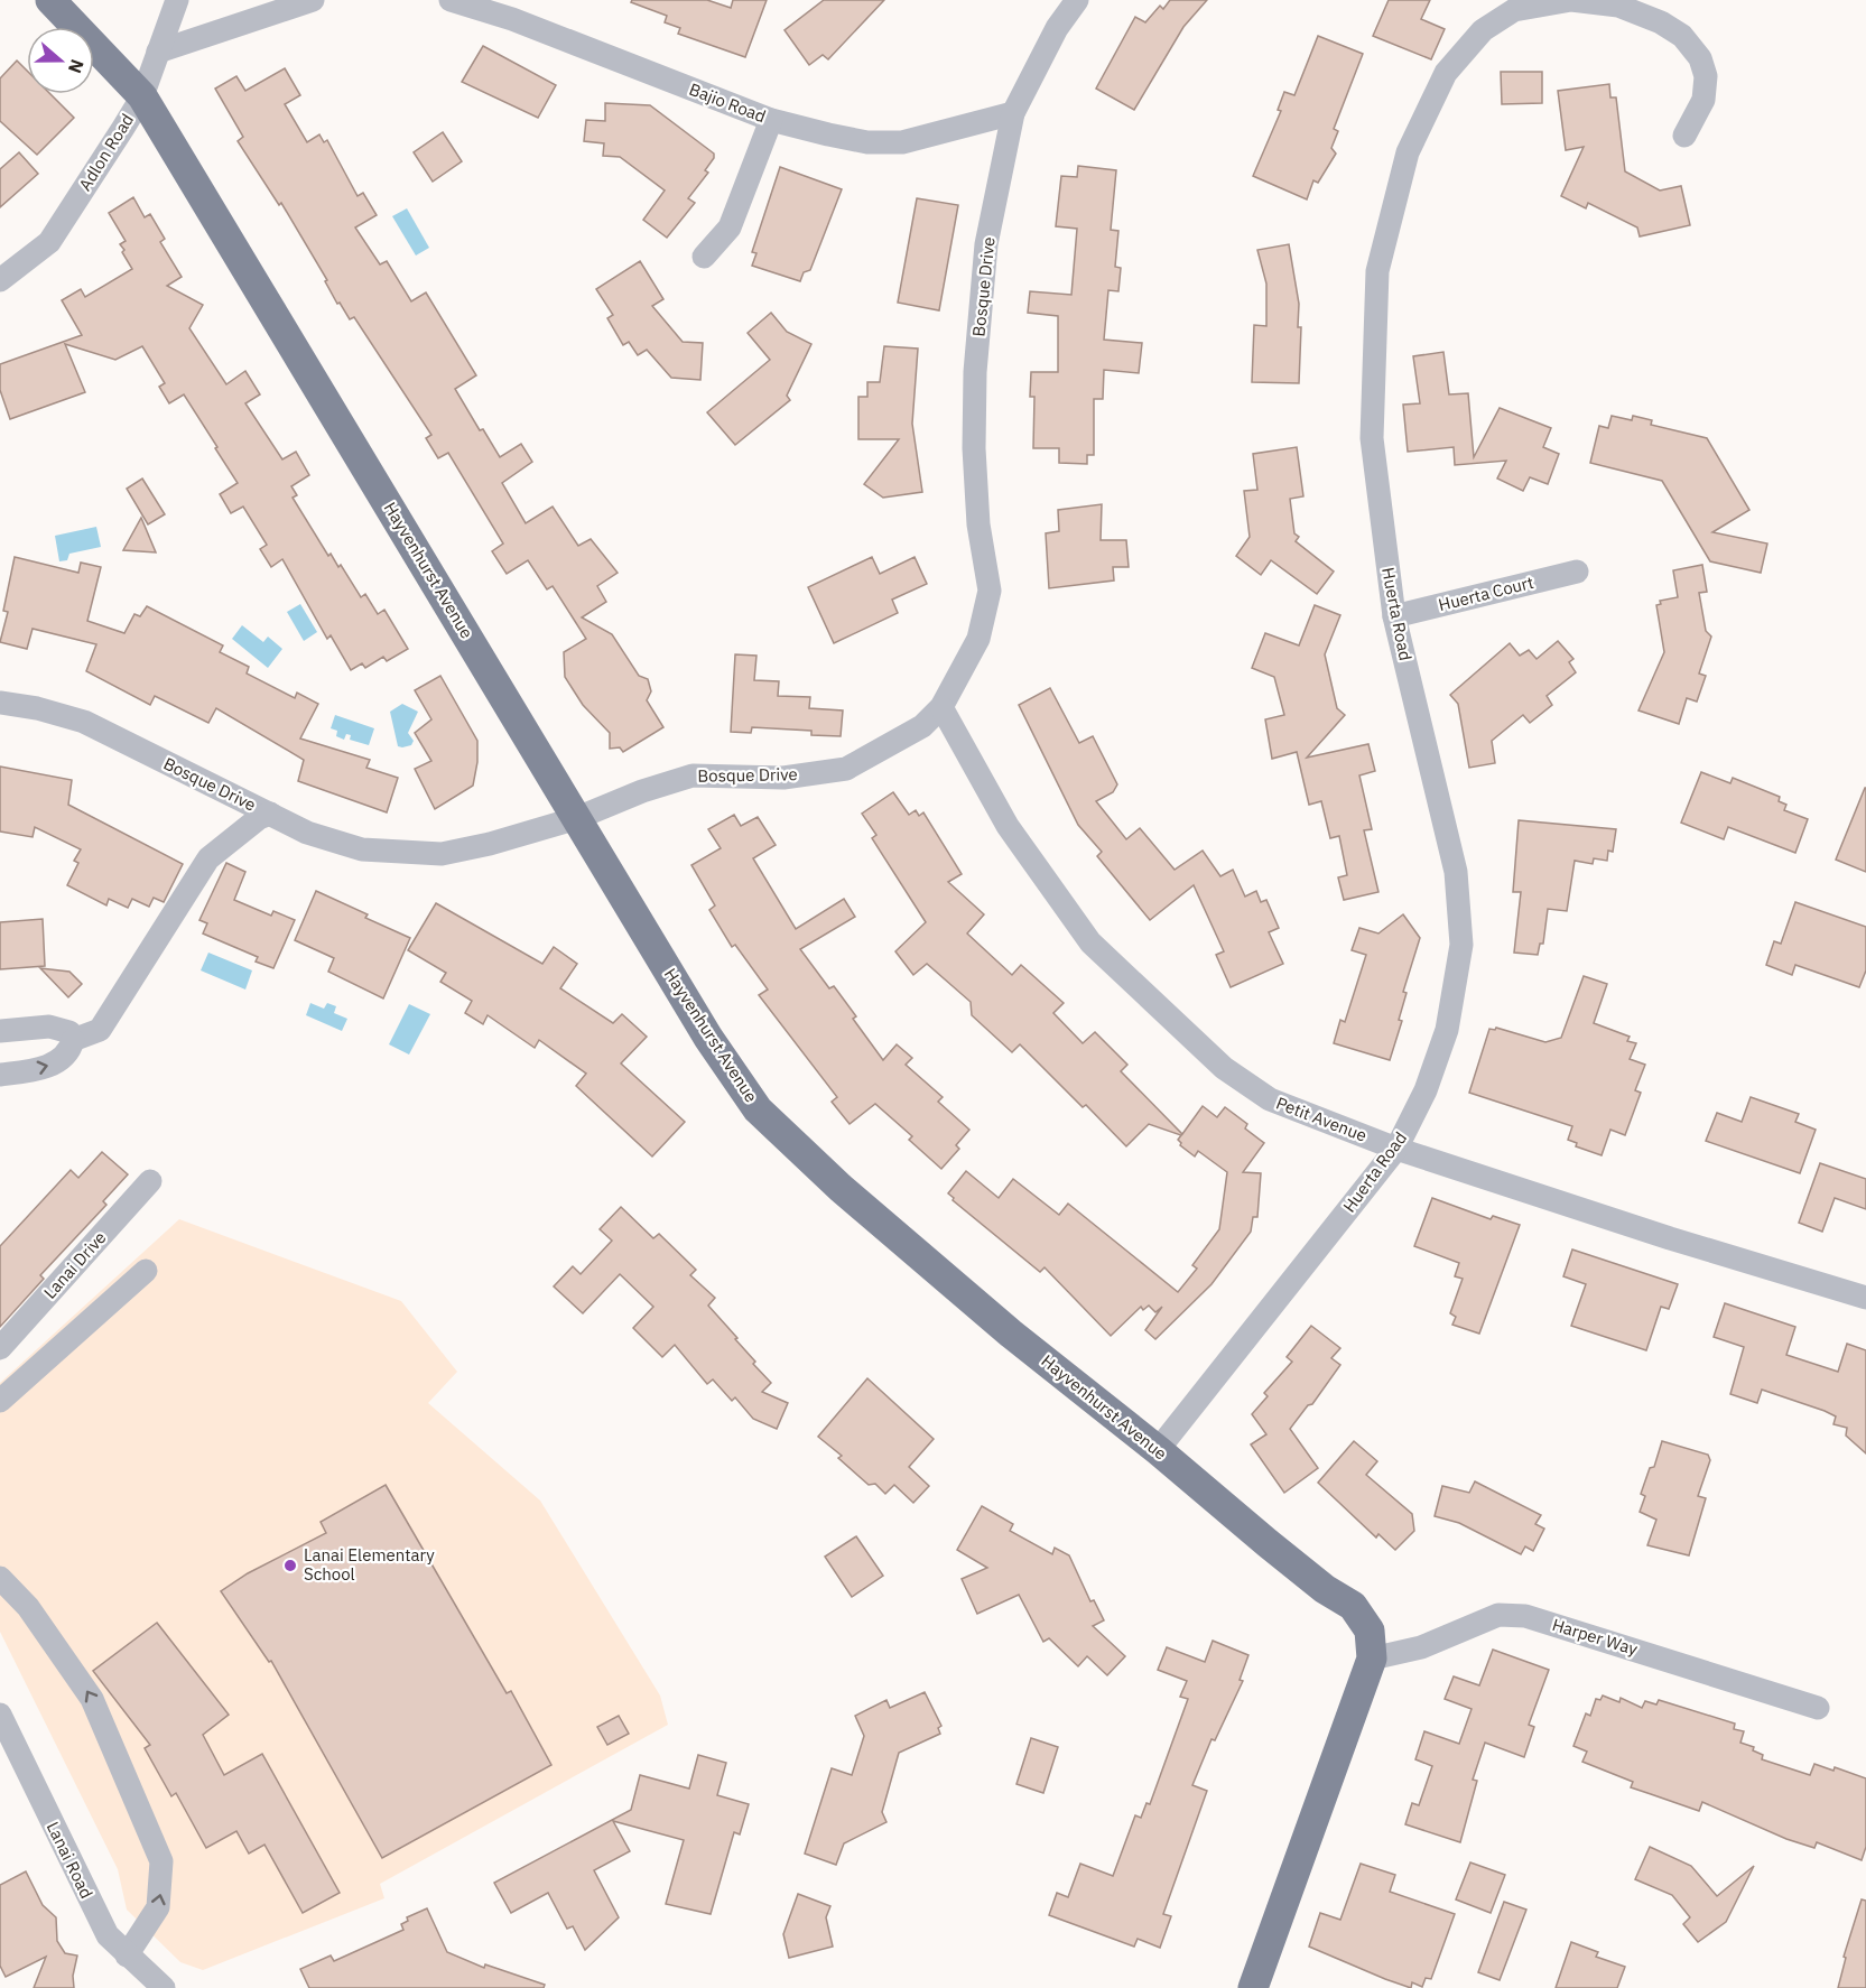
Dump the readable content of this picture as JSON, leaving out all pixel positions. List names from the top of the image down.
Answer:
{
  "streets": {
    "main road": ["Hayvenhurst Avenue"],
    "street": [
      "Bajio Road",
      "Adlon Road",
      "Bosque Drive",
      "Huerta Court",
      "Huerta Road",
      "Petit Avenue",
      "Lanai Drive",
      "Harper Way",
      "Lanai Road"
    ]
  },
  "crossings": [
    ["Bajio Road", "Bosque Drive"],
    ["Adlon Road", "Hayvenhurst Avenue"],
    ["Bosque Drive", "Hayvenhurst Avenue"],
    ["Bosque Drive", "Petit Avenue"],
    ["Hayvenhurst Avenue", "Huerta Road"],
    ["Hayvenhurst Avenue", "Harper Way"],
    ["Huerta Court", "Huerta Road"],
    ["Huerta Road", "Petit Avenue"]
  ],
  "places": ["Lanai Elementary School"],
  "north": "right"
}
